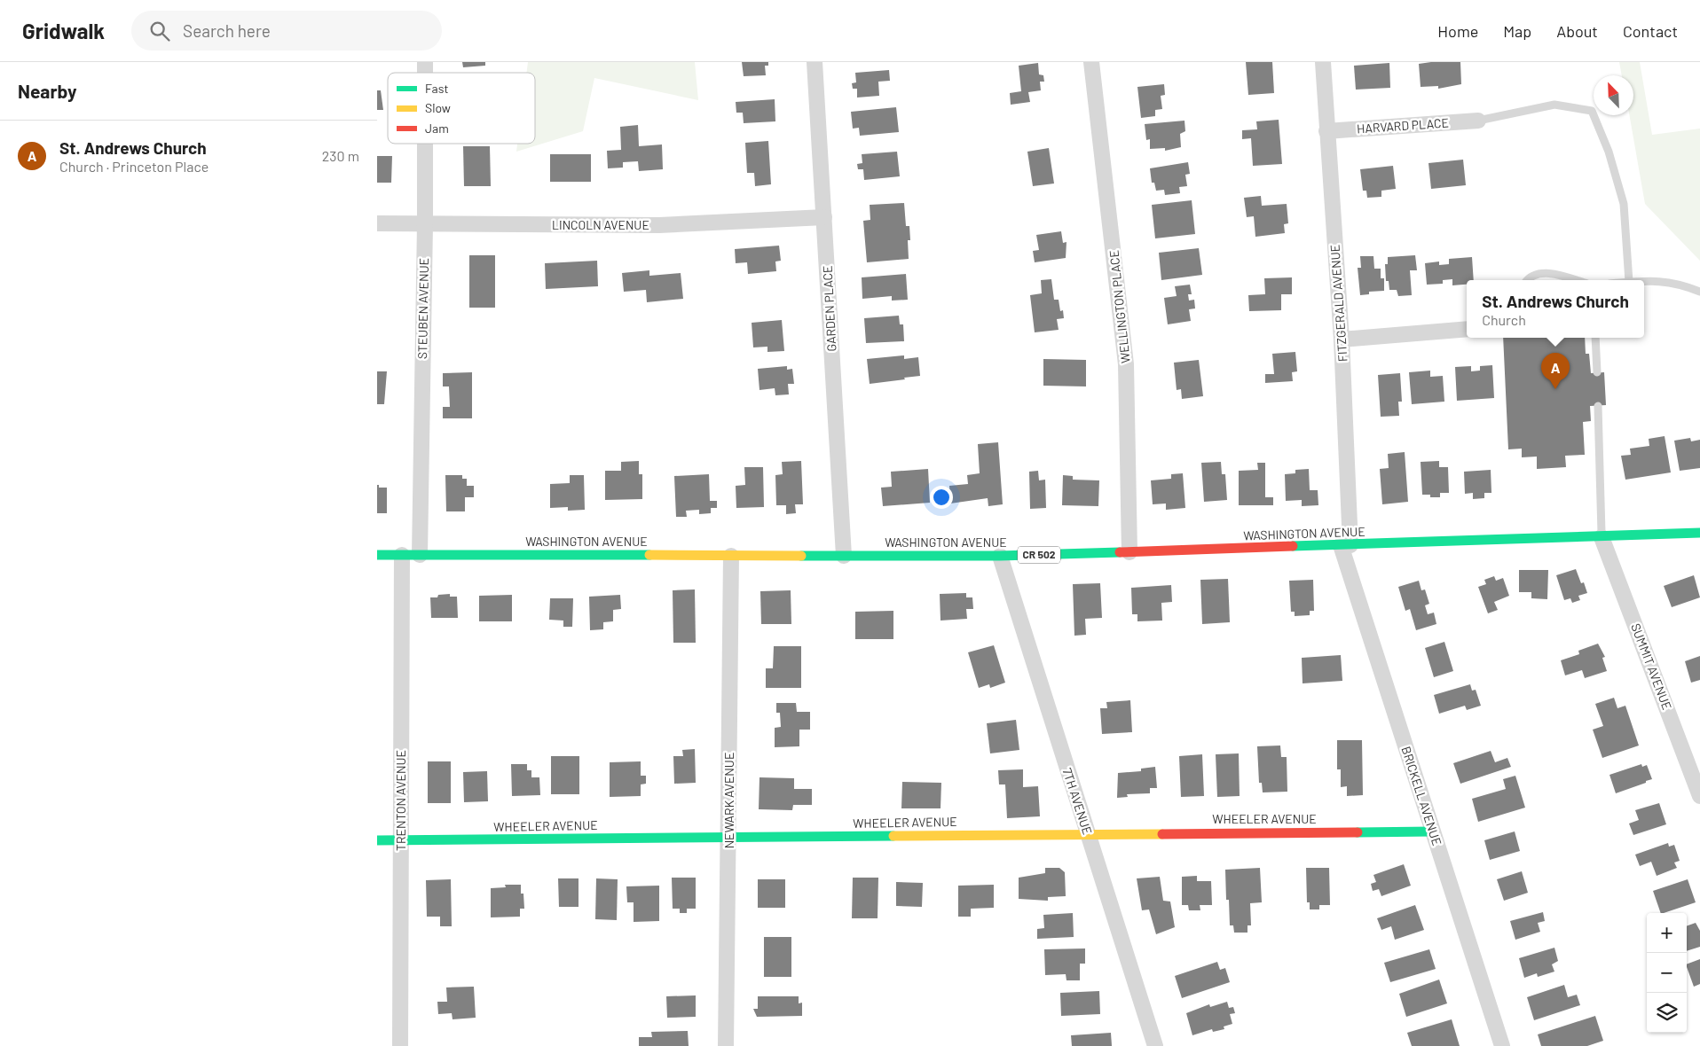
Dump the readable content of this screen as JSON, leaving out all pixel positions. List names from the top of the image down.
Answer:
{
  "streets": {
    "main road": ["WASHINGTON AVENUE", "CR 502", "WHEELER AVENUE"],
    "street": [
      "HARVARD PLACE",
      "LINCOLN AVENUE",
      "FITZGERALD AVENUE",
      "WELLINGTON PLACE",
      "STEUBEN AVENUE",
      "GARDEN PLACE",
      "SUMMIT AVENUE",
      "BRICKELL AVENUE",
      "TRENTON AVENUE",
      "NEWARK AVENUE",
      "7TH AVENUE"
    ]
  },
  "crossings": [
    ["HARVARD PLACE", "FITZGERALD AVENUE"],
    ["LINCOLN AVENUE", "STEUBEN AVENUE"],
    ["LINCOLN AVENUE", "GARDEN PLACE"],
    ["FITZGERALD AVENUE", "WASHINGTON AVENUE"],
    ["FITZGERALD AVENUE", "BRICKELL AVENUE"],
    ["WELLINGTON PLACE", "WASHINGTON AVENUE"],
    ["STEUBEN AVENUE", "WASHINGTON AVENUE"],
    ["GARDEN PLACE", "WASHINGTON AVENUE"],
    ["WASHINGTON AVENUE", "SUMMIT AVENUE"],
    ["WASHINGTON AVENUE", "BRICKELL AVENUE"],
    ["WASHINGTON AVENUE", "TRENTON AVENUE"],
    ["WASHINGTON AVENUE", "NEWARK AVENUE"],
    ["WASHINGTON AVENUE", "7TH AVENUE"],
    ["BRICKELL AVENUE", "WHEELER AVENUE"],
    ["TRENTON AVENUE", "WHEELER AVENUE"],
    ["NEWARK AVENUE", "WHEELER AVENUE"],
    ["7TH AVENUE", "WHEELER AVENUE"]
  ],
  "legend": ["Fast", "Slow", "Jam"],
  "north": "top left",
  "page": {
    "header": "Gridwalk",
    "search": "Search here",
    "nav": [
      "Home",
      "Map",
      "About",
      "Contact"
    ],
    "heading": "Nearby",
    "list": [
      {
        "mark": "A",
        "name": "St. Andrews Church",
        "note": "Church · Princeton Place",
        "value": "230 m"
      }
    ],
    "popup": ["St. Andrews Church", "Church"],
    "pins": "A",
    "map_buttons": ["+", "−"]
  }
}
